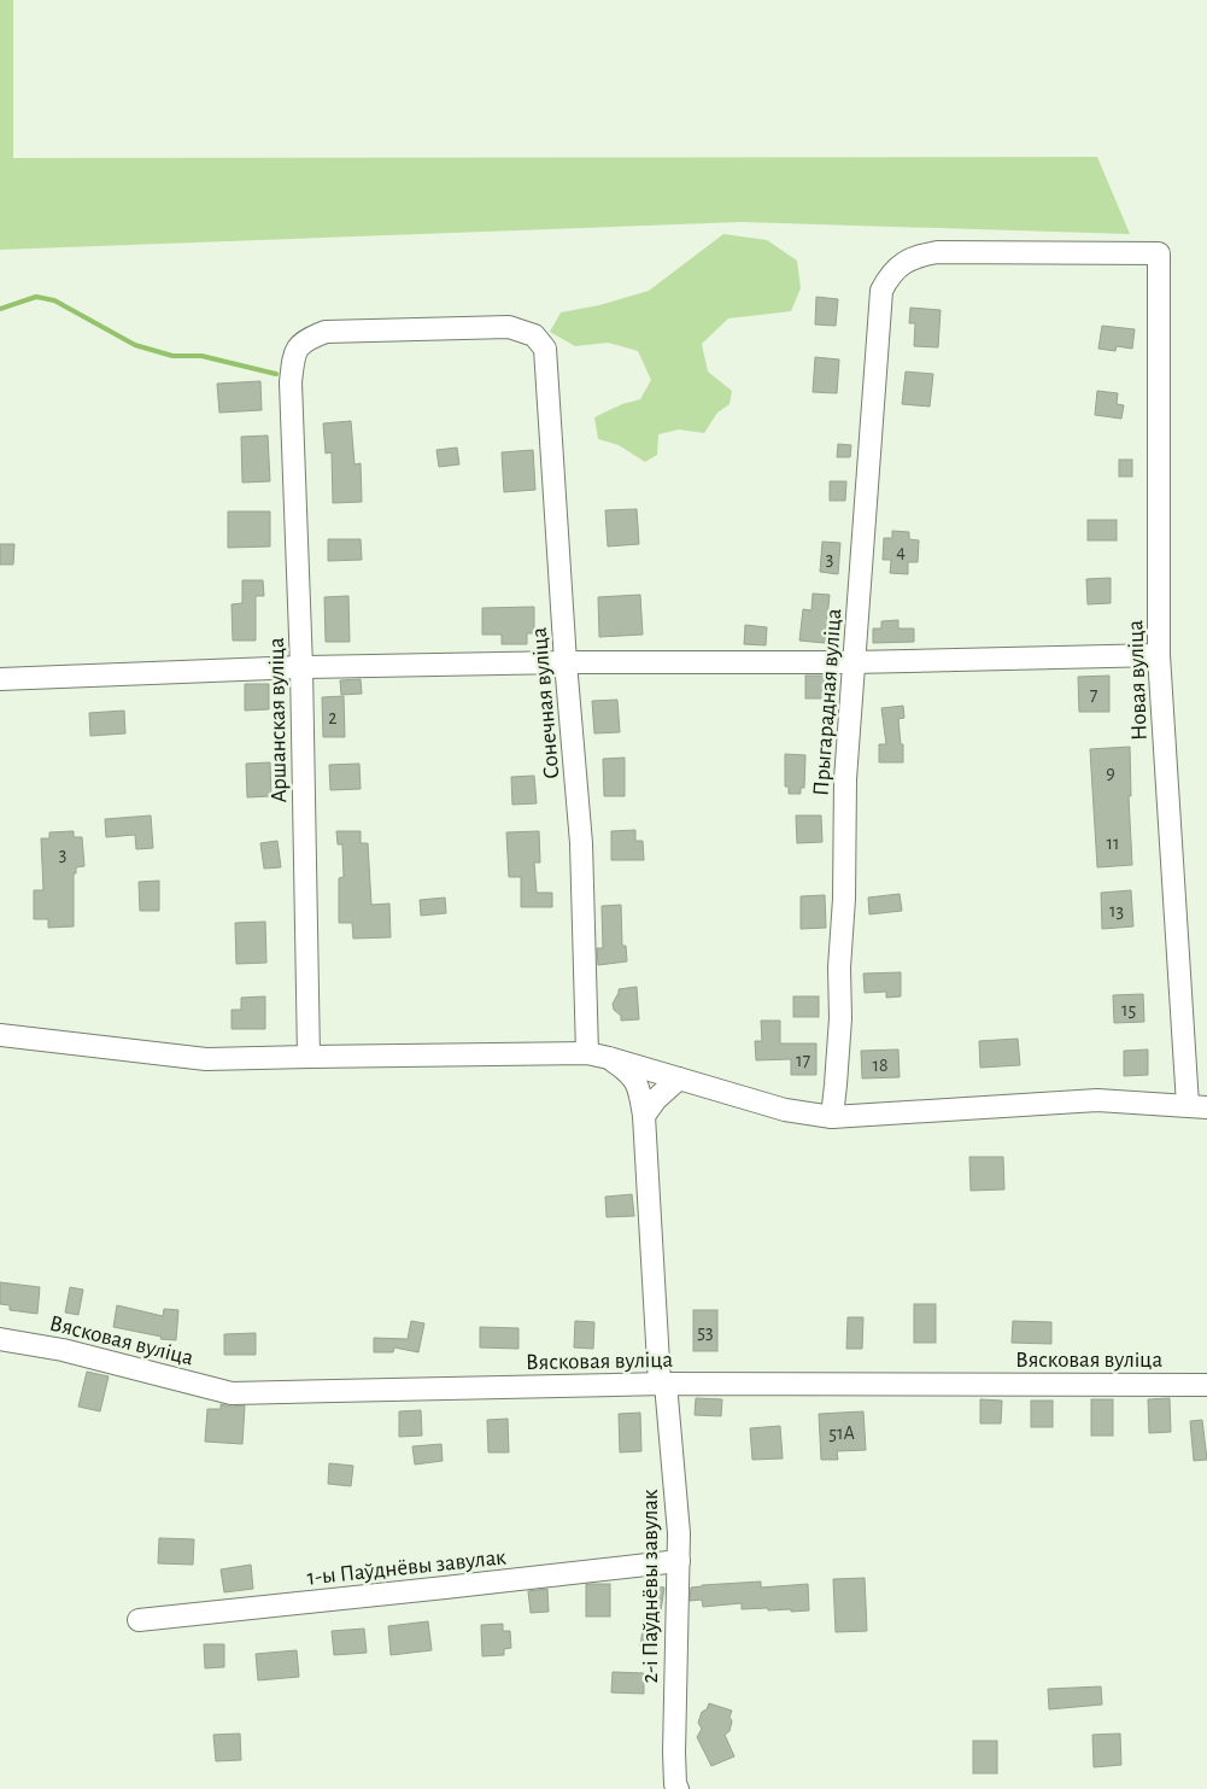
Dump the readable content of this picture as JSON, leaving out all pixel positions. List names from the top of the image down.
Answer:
{
  "streets": {
    "street": [
      "Новая вуліца",
      "Прыгарадная вуліца",
      "Сонечная вуліца",
      "Аршанская вуліца",
      "Вясковая вуліца",
      "1-ы Паўднёвы завулак",
      "2-і Паўднёвы завулак"
    ]
  },
  "crossings": [
    ["Новая вуліца", "Прыгарадная вуліца"],
    ["Сонечная вуліца", "Аршанская вуліца"],
    ["Вясковая вуліца", "2-і Паўднёвы завулак"],
    ["1-ы Паўднёвы завулак", "2-і Паўднёвы завулак"]
  ],
  "house_numbers": [
    "4",
    "3",
    "7",
    "2",
    "9",
    "11",
    "3",
    "13",
    "15",
    "17",
    "18",
    "53",
    "51А"
  ]
}
